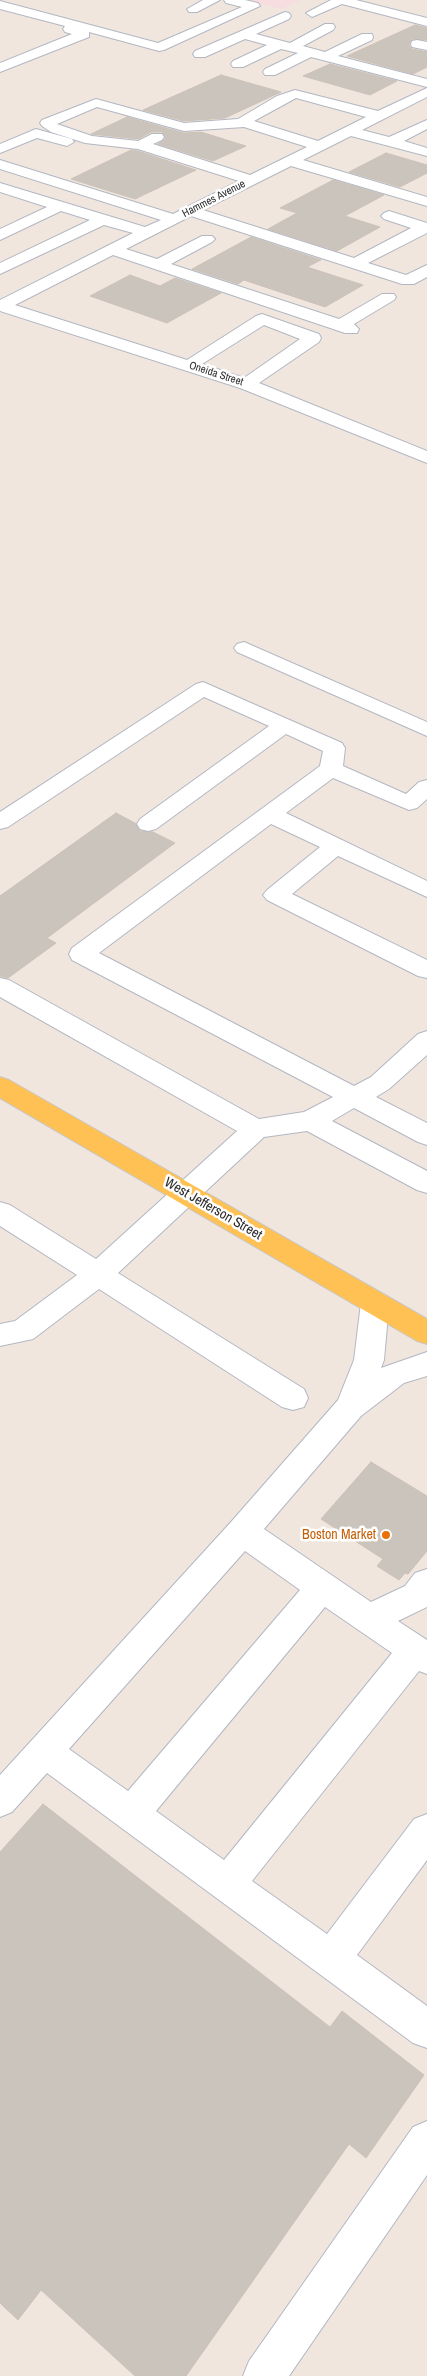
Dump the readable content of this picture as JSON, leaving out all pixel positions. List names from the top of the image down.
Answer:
{
  "streets": {
    "main road": ["West Jefferson Street"],
    "street": ["Hammes Avenue", "Oneida Street"]
  },
  "crossings": [
    ["Hammes Avenue", "Oneida Street"]
  ],
  "places": ["Boston Market"]
}
